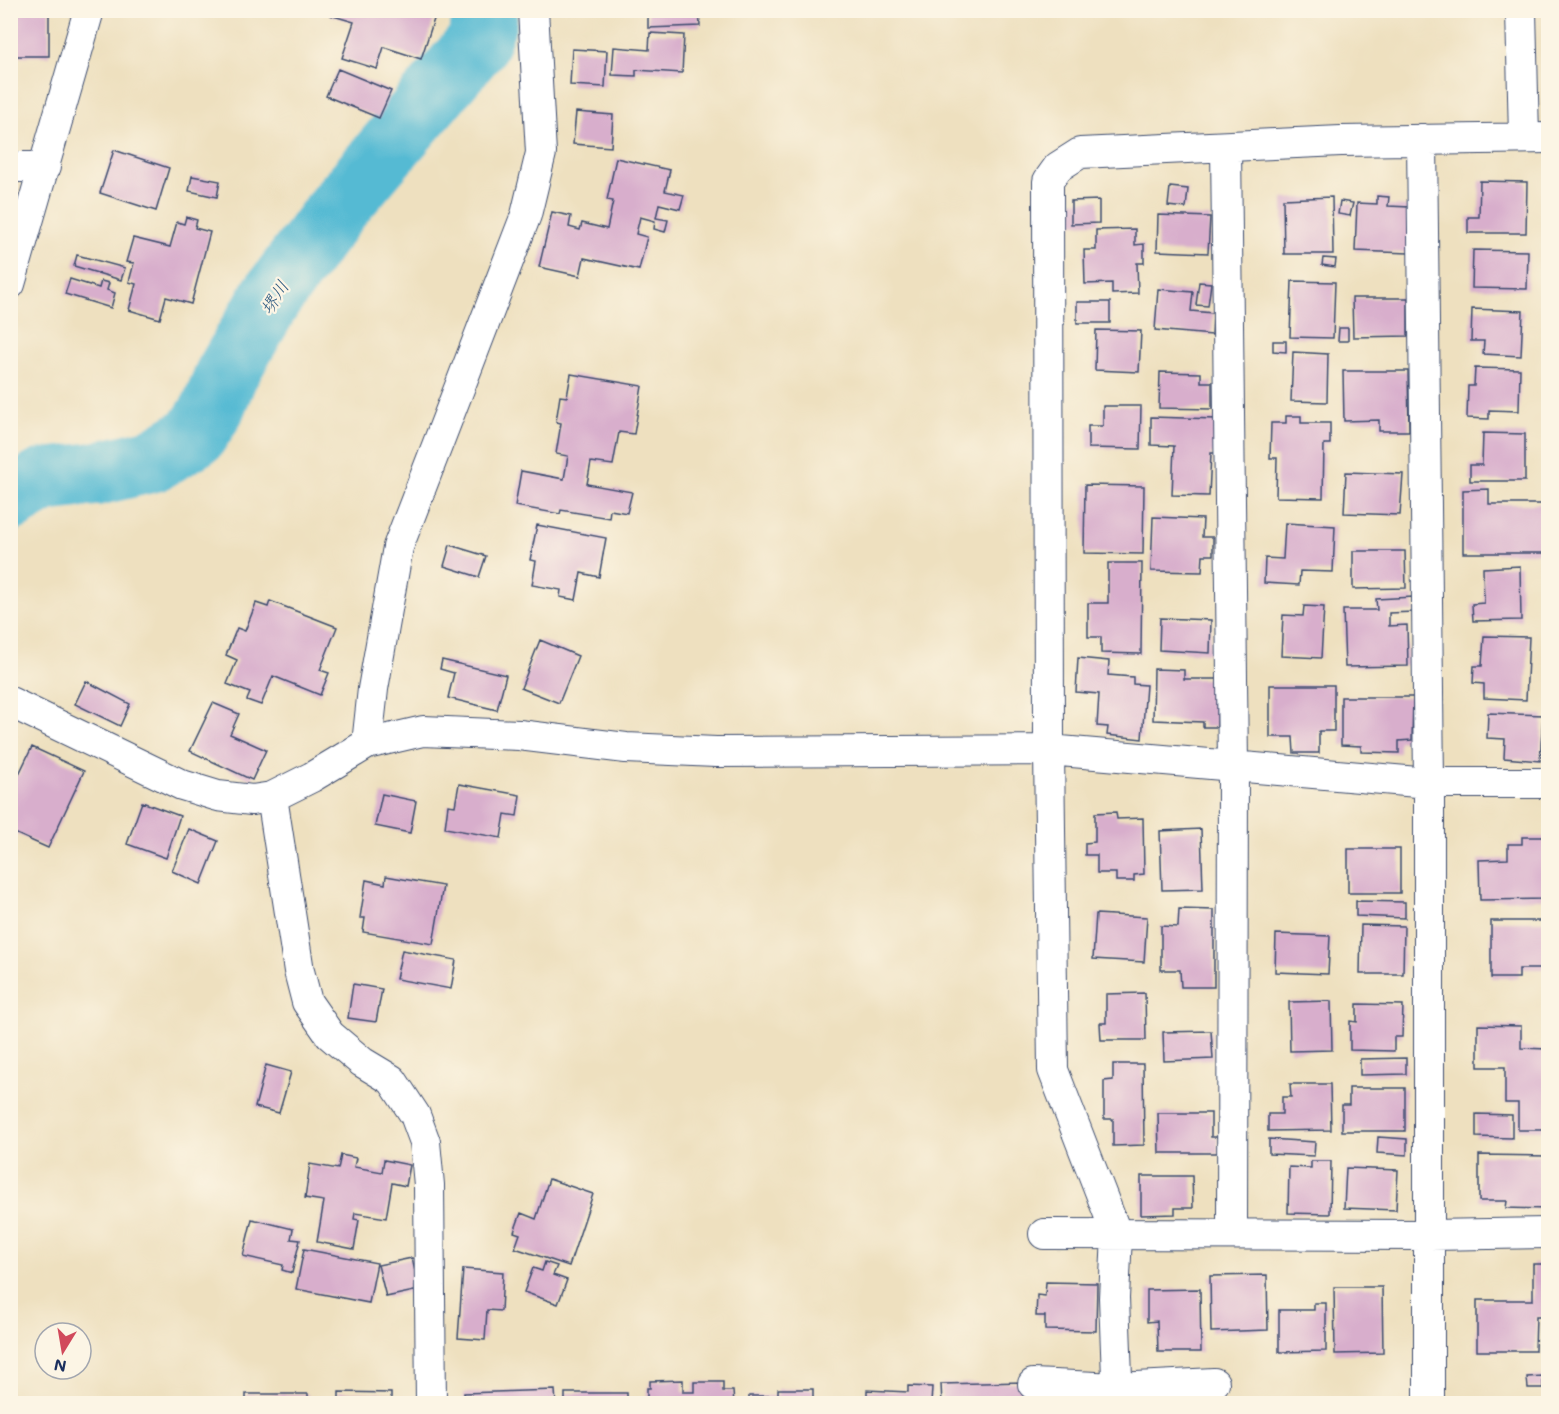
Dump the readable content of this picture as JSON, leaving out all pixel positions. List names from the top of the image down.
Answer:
{
  "water": ["堺川"],
  "north": "bottom"
}
